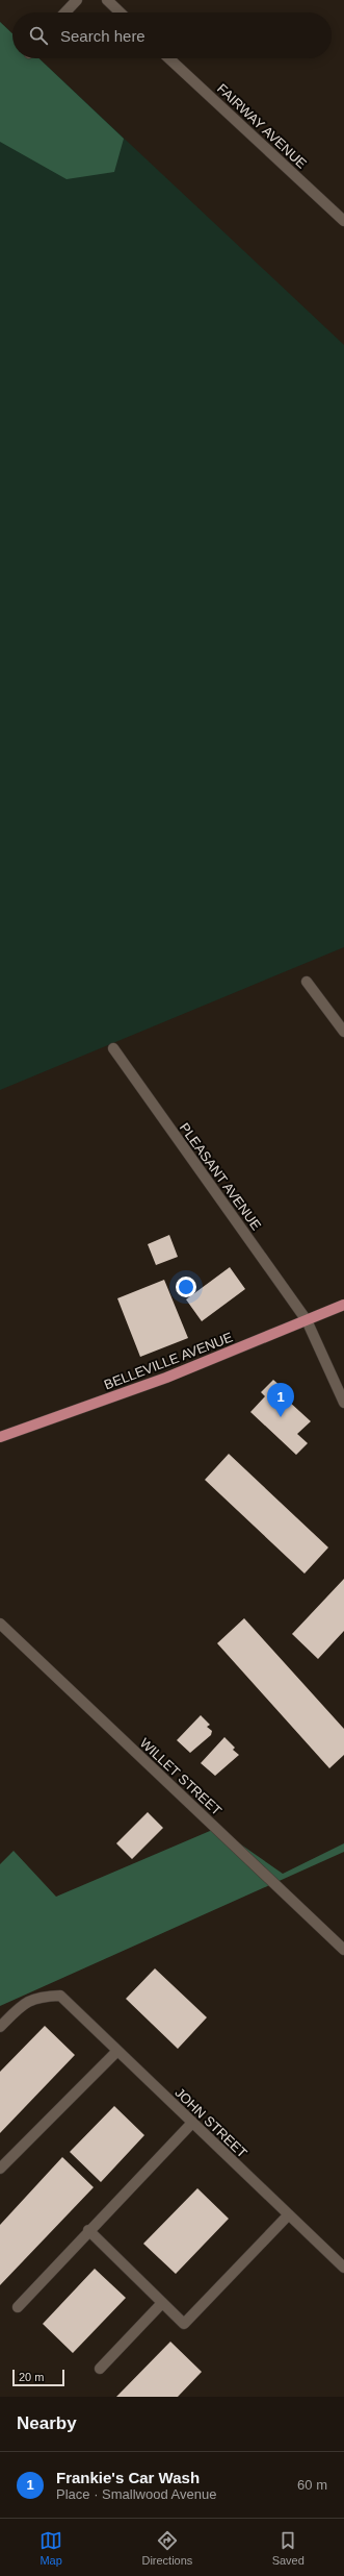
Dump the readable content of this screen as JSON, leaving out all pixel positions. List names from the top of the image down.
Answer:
{
  "streets": {
    "main road": ["BELLEVILLE AVENUE"],
    "street": [
      "FAIRWAY AVENUE",
      "PLEASANT AVENUE",
      "WILLET STREET",
      "JOHN STREET"
    ]
  },
  "crossings": [
    ["PLEASANT AVENUE", "BELLEVILLE AVENUE"]
  ],
  "scale_bar": "20 m",
  "page": {
    "search": "Search here",
    "pins": "1",
    "scale": "20 m",
    "heading": "Nearby",
    "list": [
      {
        "mark": "1",
        "name": "Frankie's Car Wash",
        "note": "Place · Smallwood Avenue",
        "value": "60 m"
      }
    ],
    "nav": ["Map", "Directions", "Saved"]
  }
}
